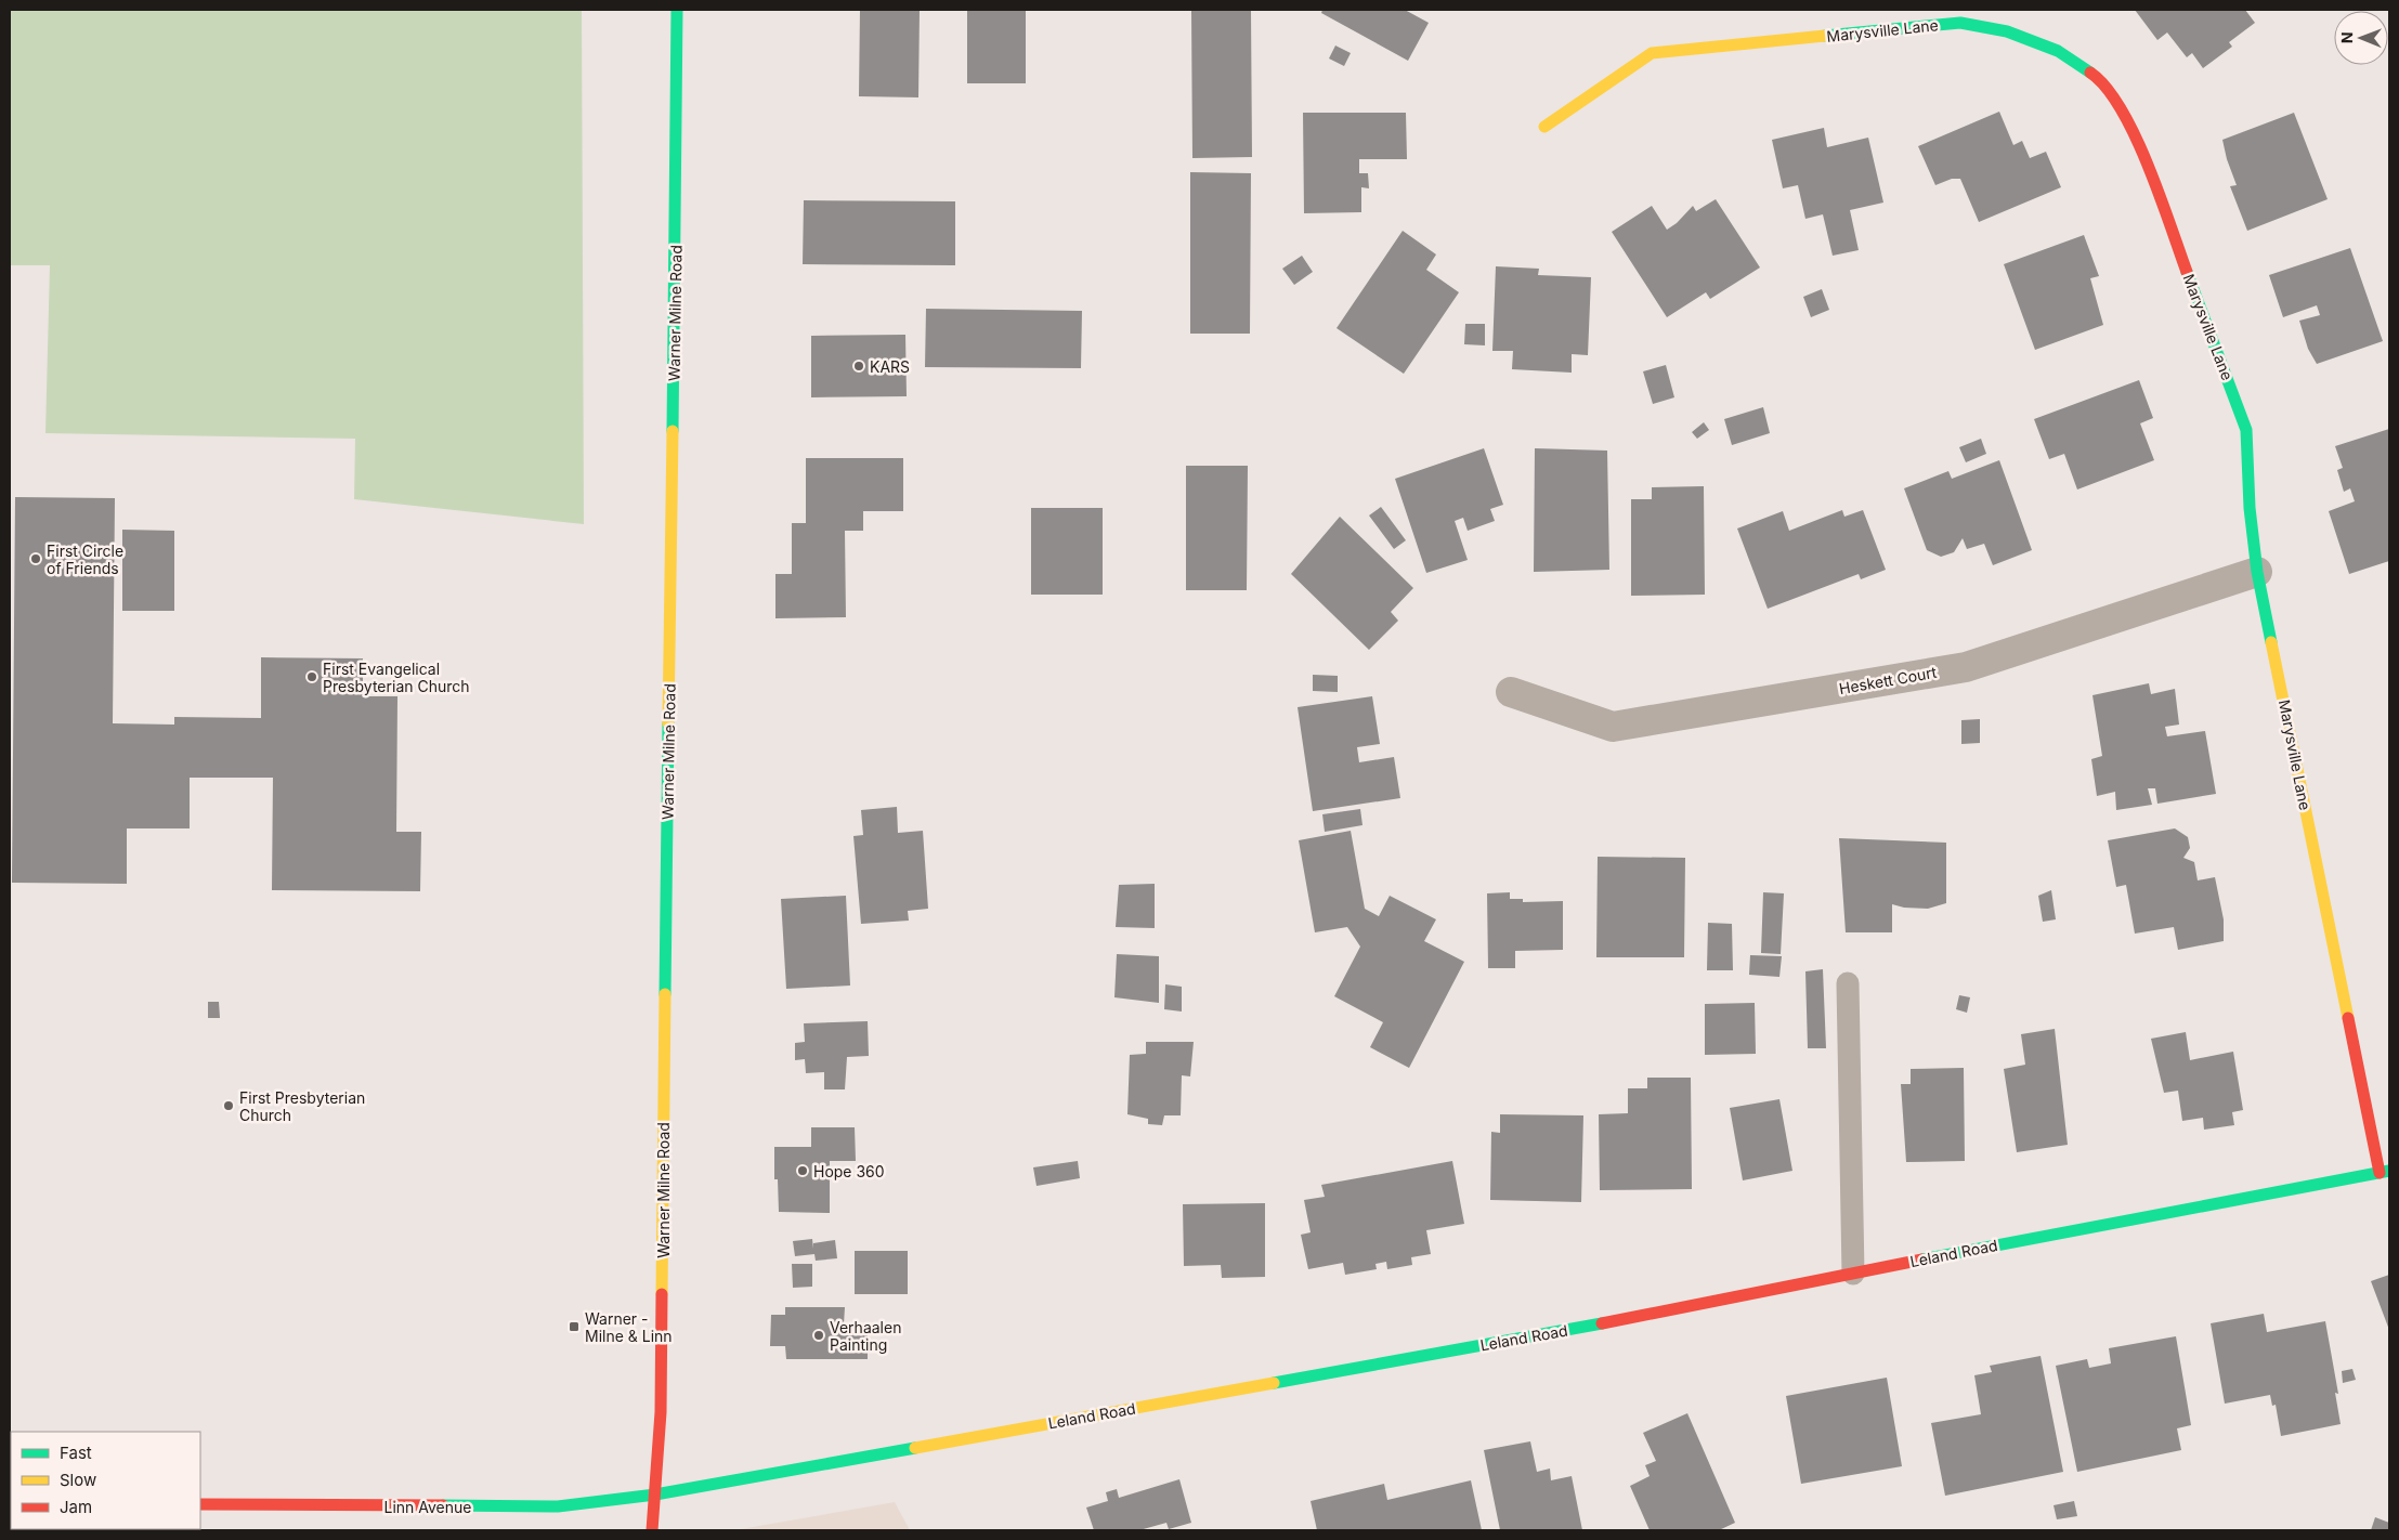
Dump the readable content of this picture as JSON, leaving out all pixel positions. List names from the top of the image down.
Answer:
{
  "streets": {
    "main road": [
      "Marysville Lane",
      "Warner Milne Road",
      "Leland Road",
      "Linn Avenue"
    ],
    "street": ["Heskett Court"]
  },
  "crossings": [
    ["Marysville Lane", "Heskett Court"],
    ["Marysville Lane", "Leland Road"],
    ["Warner Milne Road", "Leland Road"],
    ["Warner Milne Road", "Linn Avenue"],
    ["Leland Road", "Linn Avenue"]
  ],
  "places": {
    "other": [
      "KARS",
      "First Circle of Friends",
      "First Evangelical Presbyterian Church",
      "First Presbyterian Church",
      "Hope 360",
      "Verhaalen Painting"
    ],
    "transit": ["Warner - Milne & Linn"]
  },
  "legend": ["Fast", "Slow", "Jam"],
  "north": "left"
}
